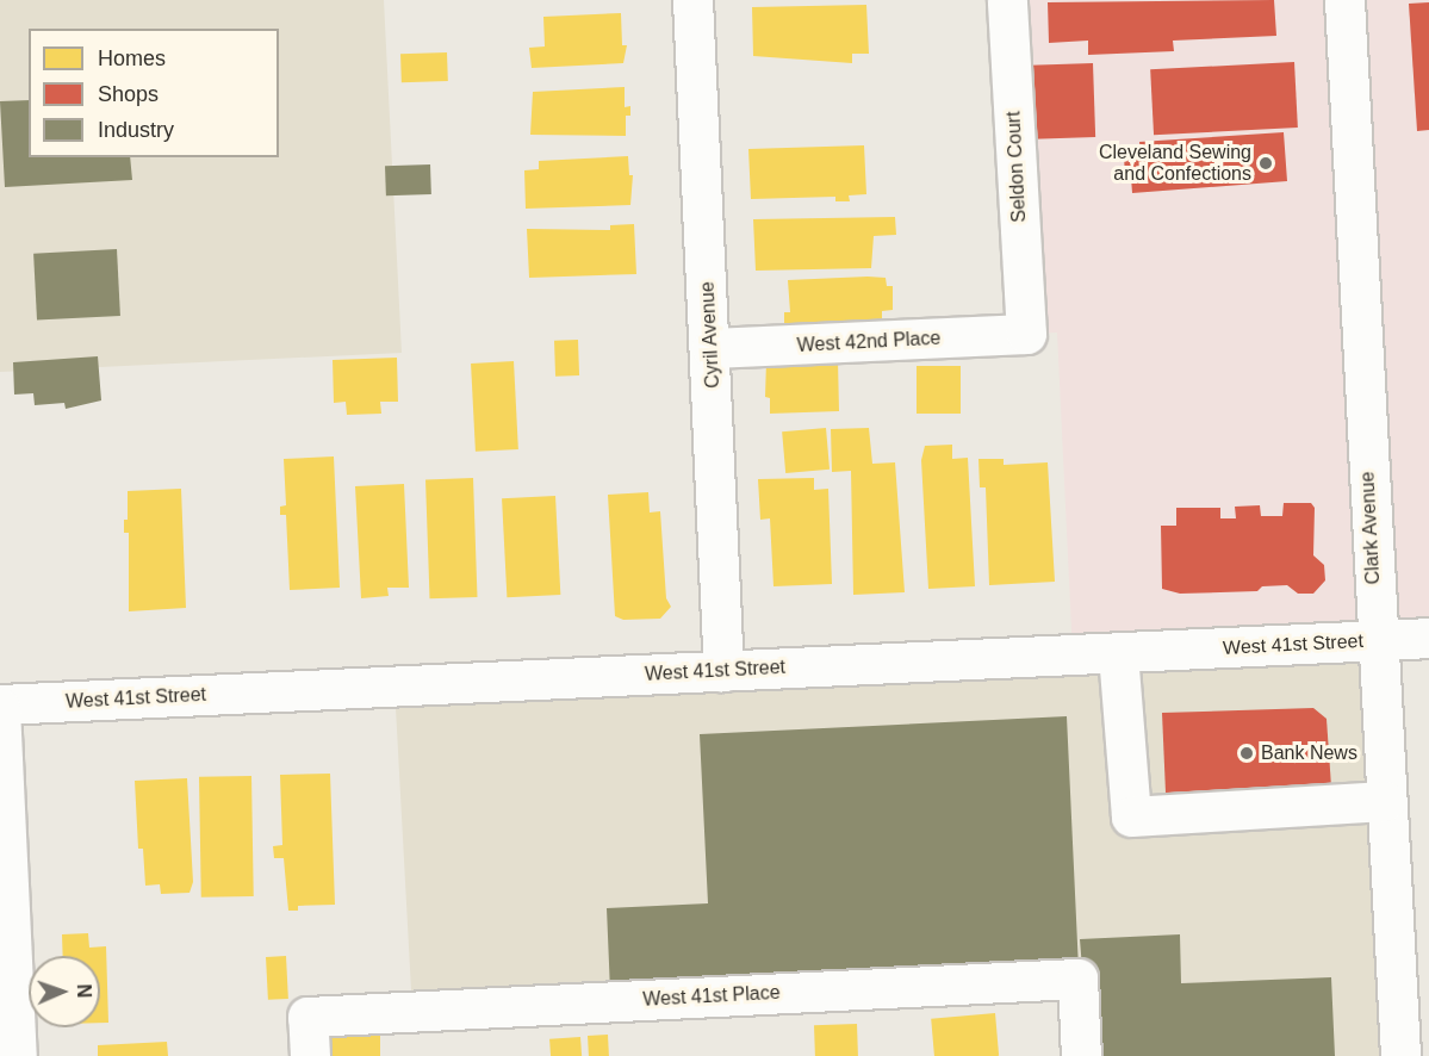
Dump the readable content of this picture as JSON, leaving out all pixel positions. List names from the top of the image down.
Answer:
{
  "streets": {
    "street": [
      "Seldon Court",
      "Cyril Avenue",
      "West 42nd Place",
      "Clark Avenue",
      "West 41st Street",
      "West 41st Place"
    ]
  },
  "crossings": [
    ["Seldon Court", "West 42nd Place"],
    ["Cyril Avenue", "West 42nd Place"],
    ["Cyril Avenue", "West 41st Street"],
    ["Clark Avenue", "West 41st Street"]
  ],
  "places": ["Cleveland Sewing and Confections", "Bank News"],
  "legend": ["Homes", "Shops", "Industry"],
  "north": "right"
}
